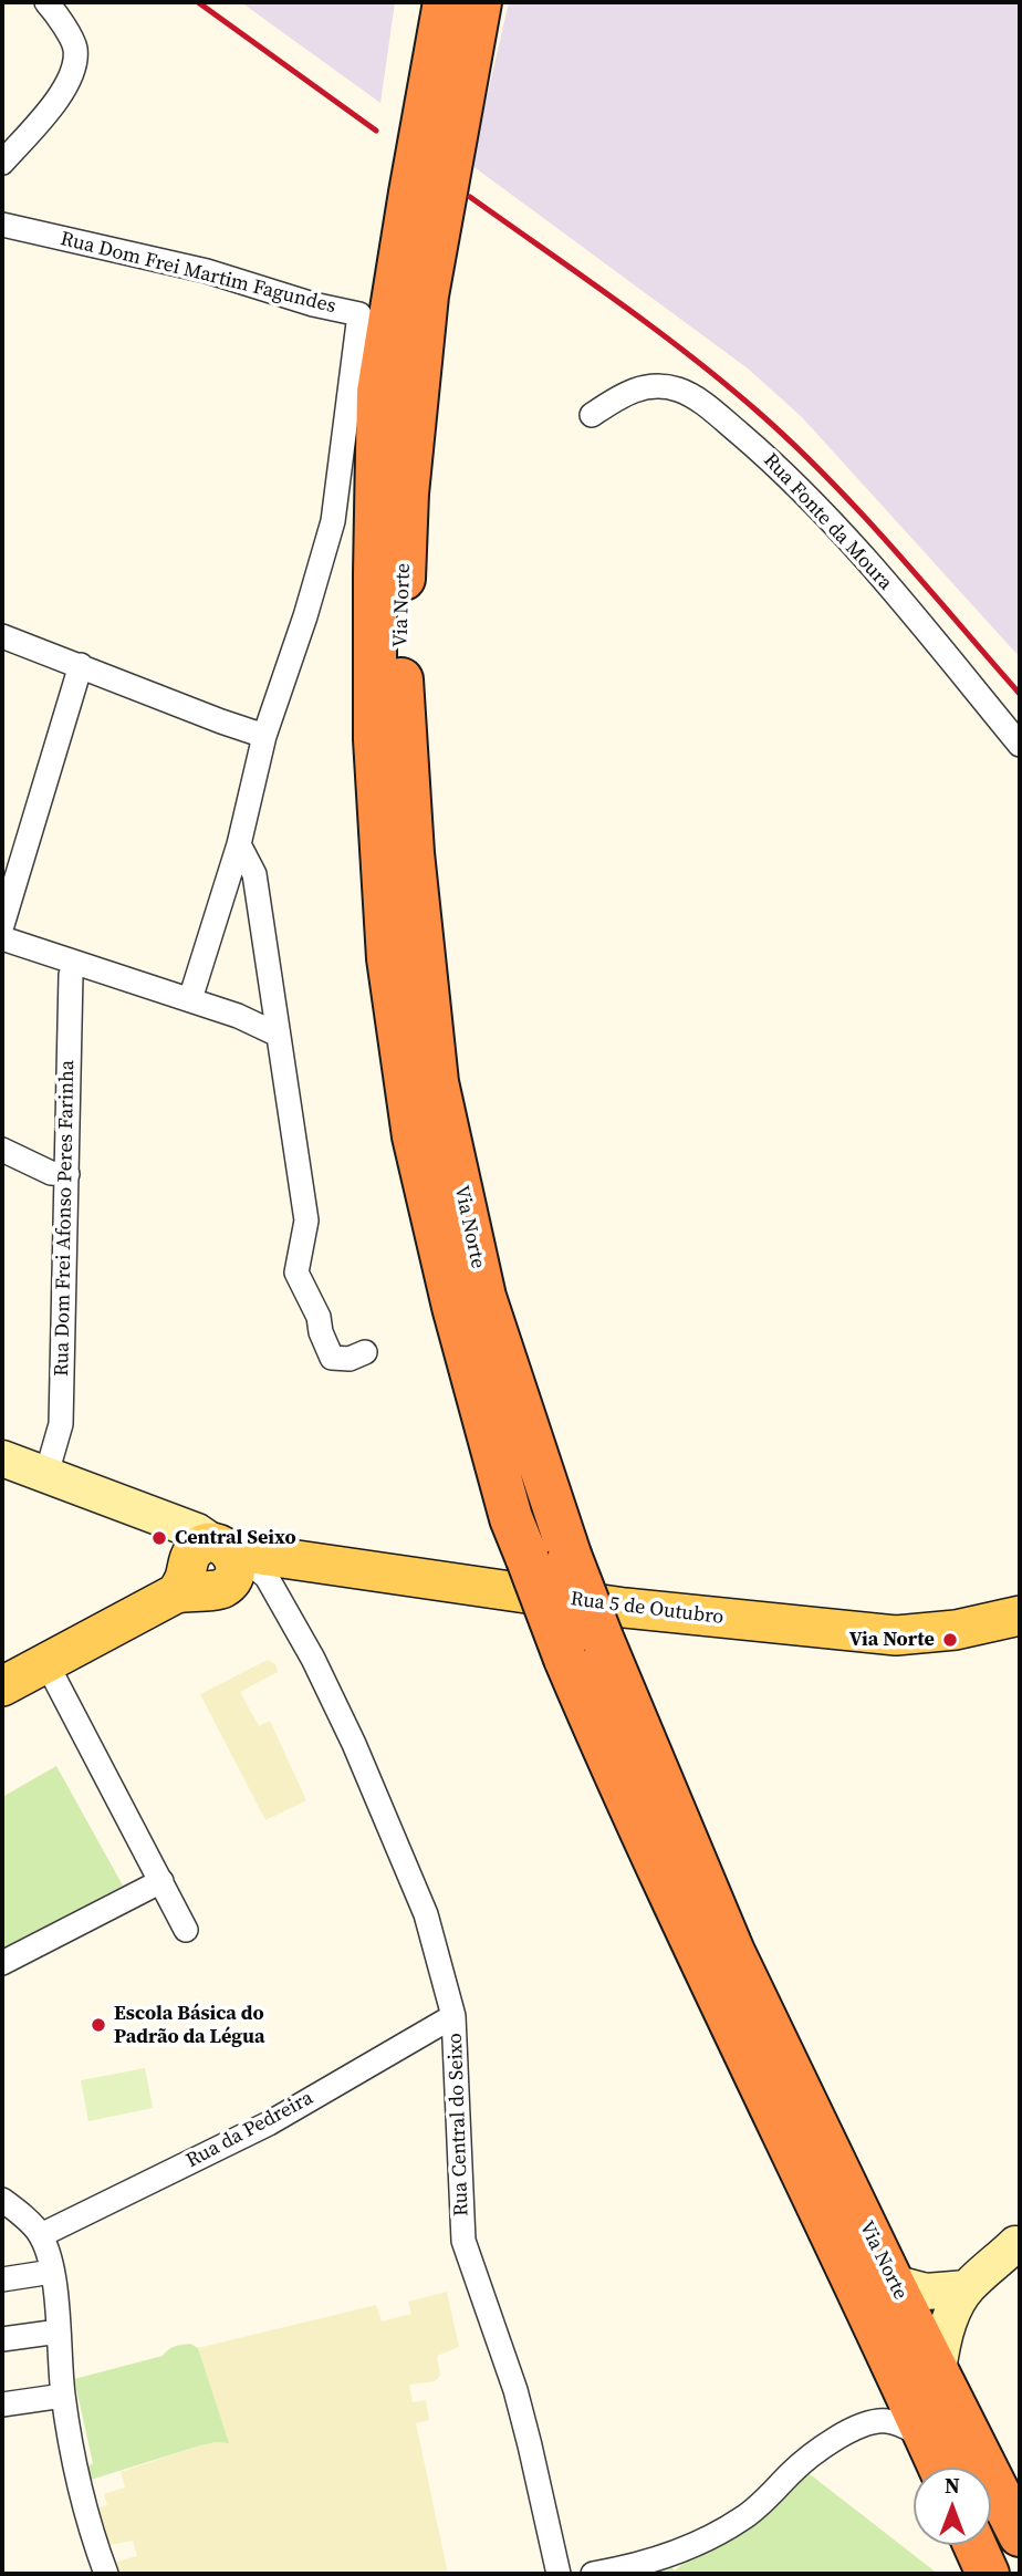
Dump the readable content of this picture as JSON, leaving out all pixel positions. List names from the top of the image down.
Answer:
{
  "streets": {
    "highway": ["Via Norte"],
    "main road": ["Rua 5 de Outubro"],
    "street": [
      "Rua Dom Frei Martim Fagundes",
      "Rua Fonte da Moura",
      "Rua Dom Frei Afonso Peres Farinha",
      "Rua Central do Seixo",
      "Rua da Pedreira"
    ]
  },
  "crossings": [
    ["Rua 5 de Outubro", "Rua Central do Seixo"],
    ["Rua Central do Seixo", "Rua da Pedreira"]
  ],
  "places": ["Central Seixo", "Via Norte", "Escola Básica do Padrão da Légua"],
  "north": "top"
}
